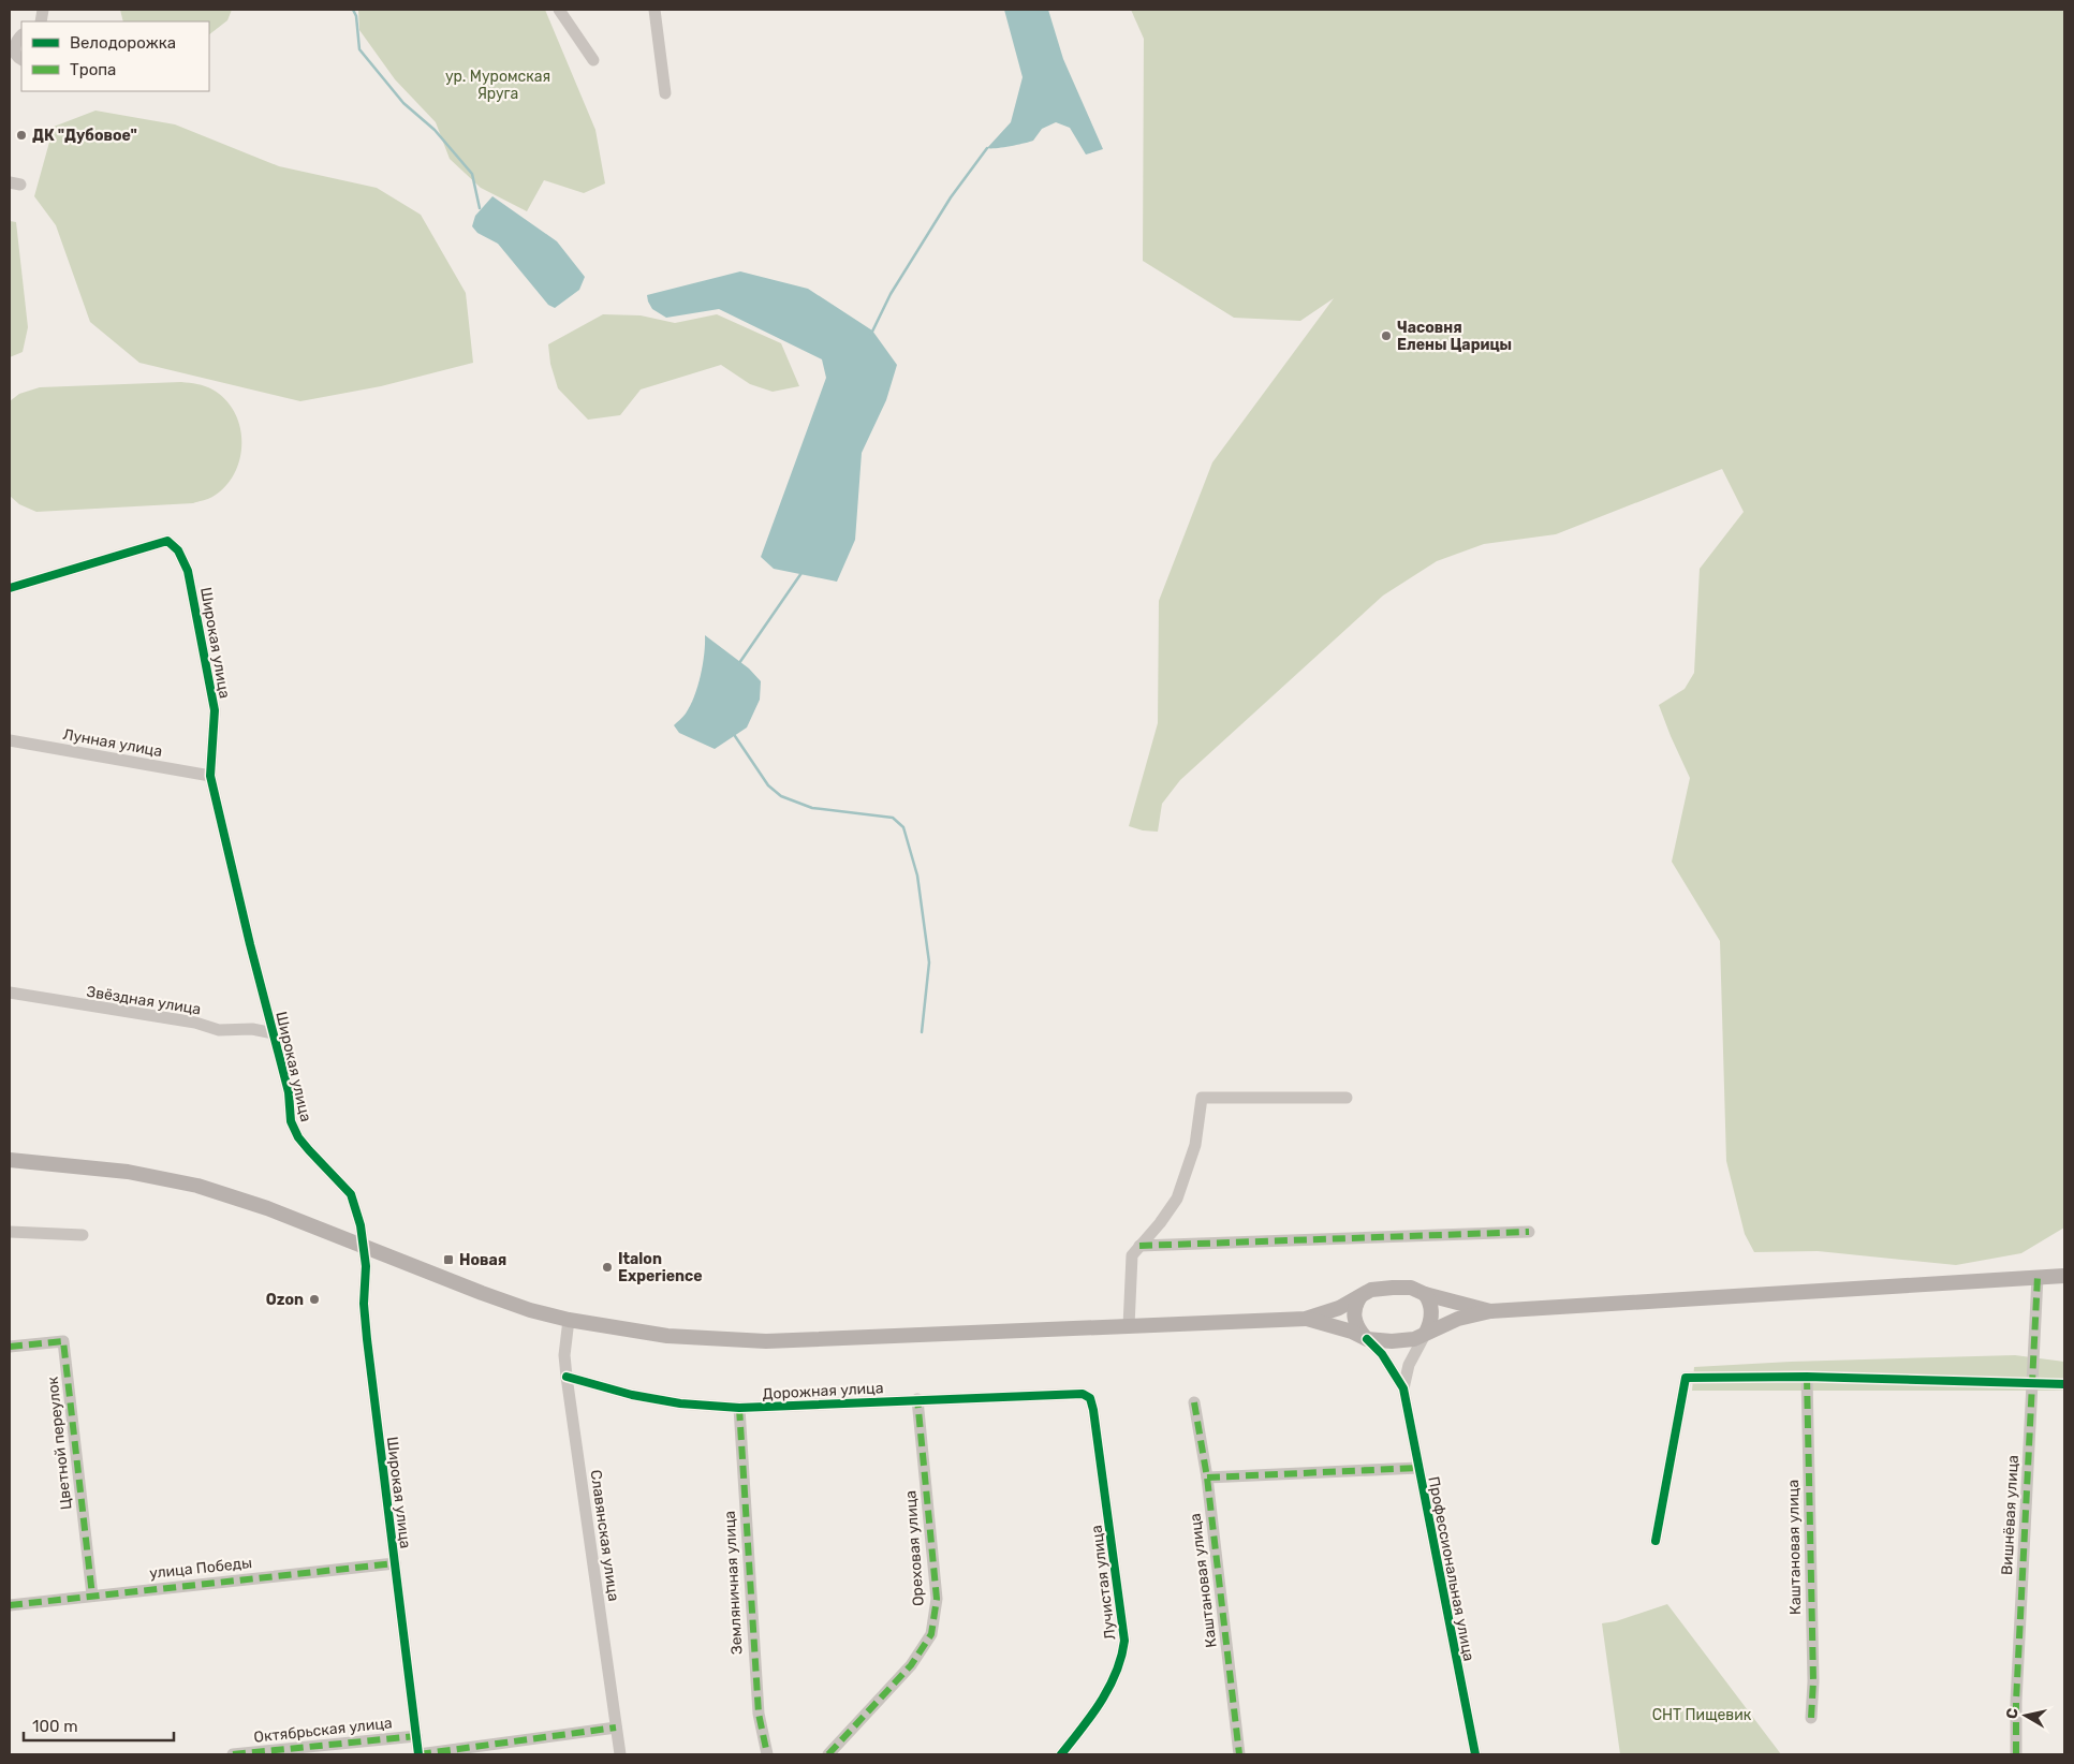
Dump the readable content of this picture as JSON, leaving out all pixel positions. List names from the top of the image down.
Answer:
{
  "streets": {
    "street": [
      "Широкая улица",
      "Лунная улица",
      "Звёздная улица",
      "Дорожная улица",
      "Цветной переулок",
      "Вишнёвая улица",
      "Славянская улица",
      "Каштановая улица",
      "Ореховая улица",
      "улица Победы",
      "Профессиональная улица",
      "Земляничная улица",
      "Лучистая улица",
      "Октябрьская улица"
    ]
  },
  "crossings": [
    ["Широкая улица", "Лунная улица"],
    ["Широкая улица", "Звёздная улица"],
    ["Широкая улица", "улица Победы"],
    ["Широкая улица", "Октябрьская улица"],
    ["Дорожная улица", "Славянская улица"],
    ["Дорожная улица", "Ореховая улица"],
    ["Дорожная улица", "Земляничная улица"],
    ["Дорожная улица", "Лучистая улица"],
    ["Цветной переулок", "улица Победы"]
  ],
  "parks": ["ур. Муромская Яруга", "СНТ Пищевик"],
  "places": {
    "other": [
      "ДК \"Дубовое\"",
      "Часовня Елены Царицы",
      "Italon Experience",
      "Ozon"
    ],
    "transit": ["Новая"]
  },
  "legend": ["Велодорожка", "Тропа"],
  "scale_bar": "100 m",
  "north": "left"
}
